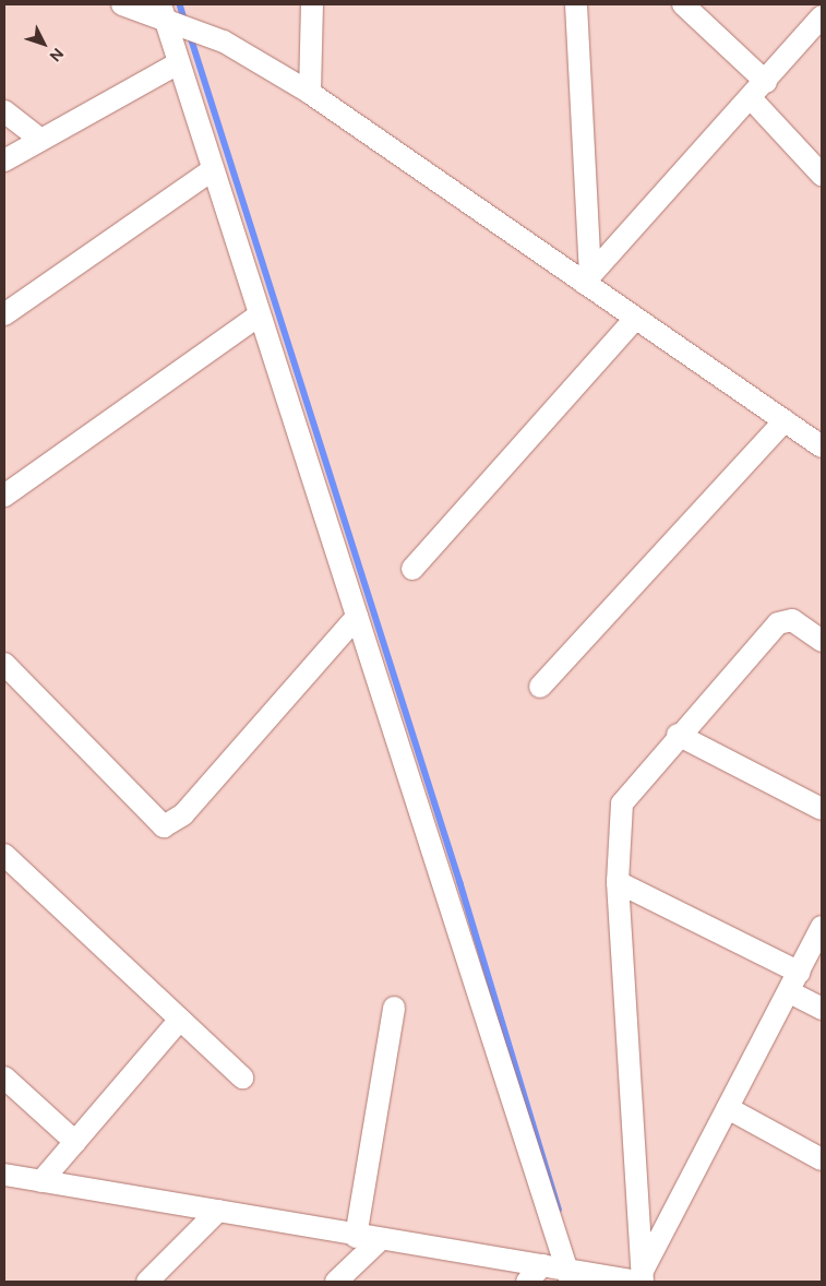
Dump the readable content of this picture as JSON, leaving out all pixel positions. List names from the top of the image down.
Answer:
{
  "north": "bottom right"
}
